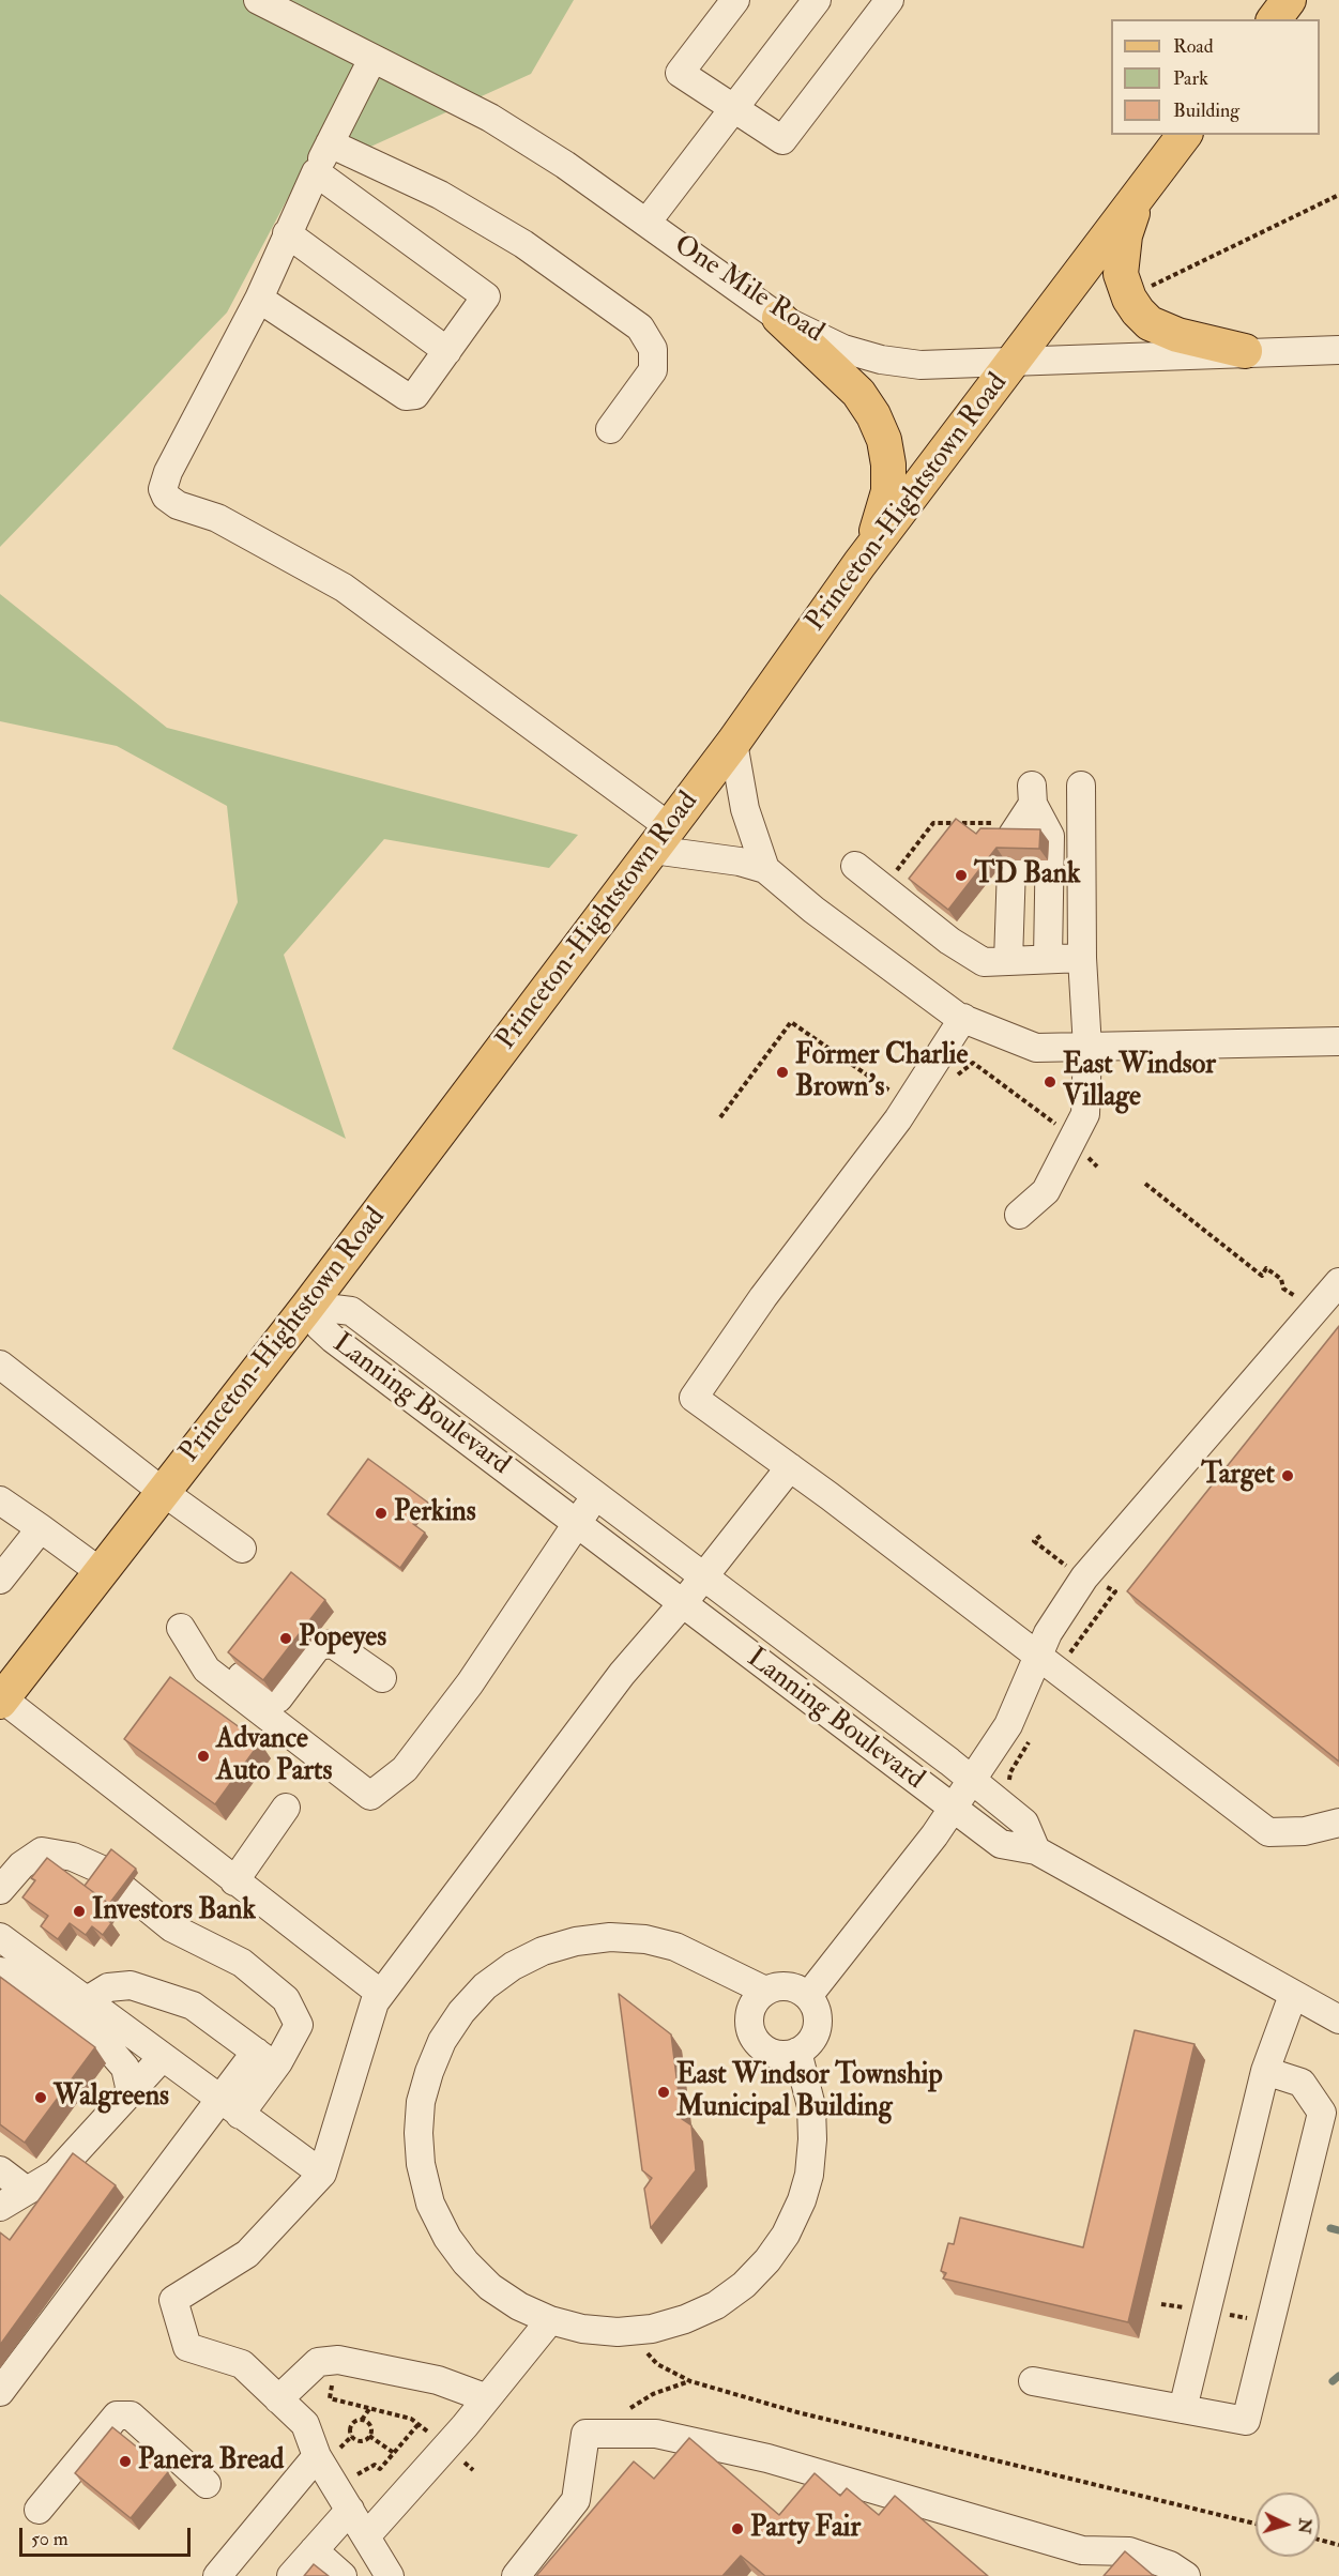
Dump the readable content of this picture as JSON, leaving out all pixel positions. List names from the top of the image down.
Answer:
{
  "streets": {
    "main road": ["Princeton-Hightstown Road"],
    "street": ["One Mile Road", "Lanning Boulevard"]
  },
  "crossings": [
    ["One Mile Road", "Princeton-Hightstown Road"],
    ["Princeton-Hightstown Road", "Lanning Boulevard"]
  ],
  "places": [
    "TD Bank",
    "Former Charlie Brown's",
    "East Windsor Village",
    "Target",
    "Perkins",
    "Popeyes",
    "Advance Auto Parts",
    "Investors Bank",
    "East Windsor Township Municipal Building",
    "Walgreens",
    "Panera Bread",
    "Party Fair"
  ],
  "legend": ["Road", "Park", "Building"],
  "scale_bar": "50 m",
  "north": "right"
}
